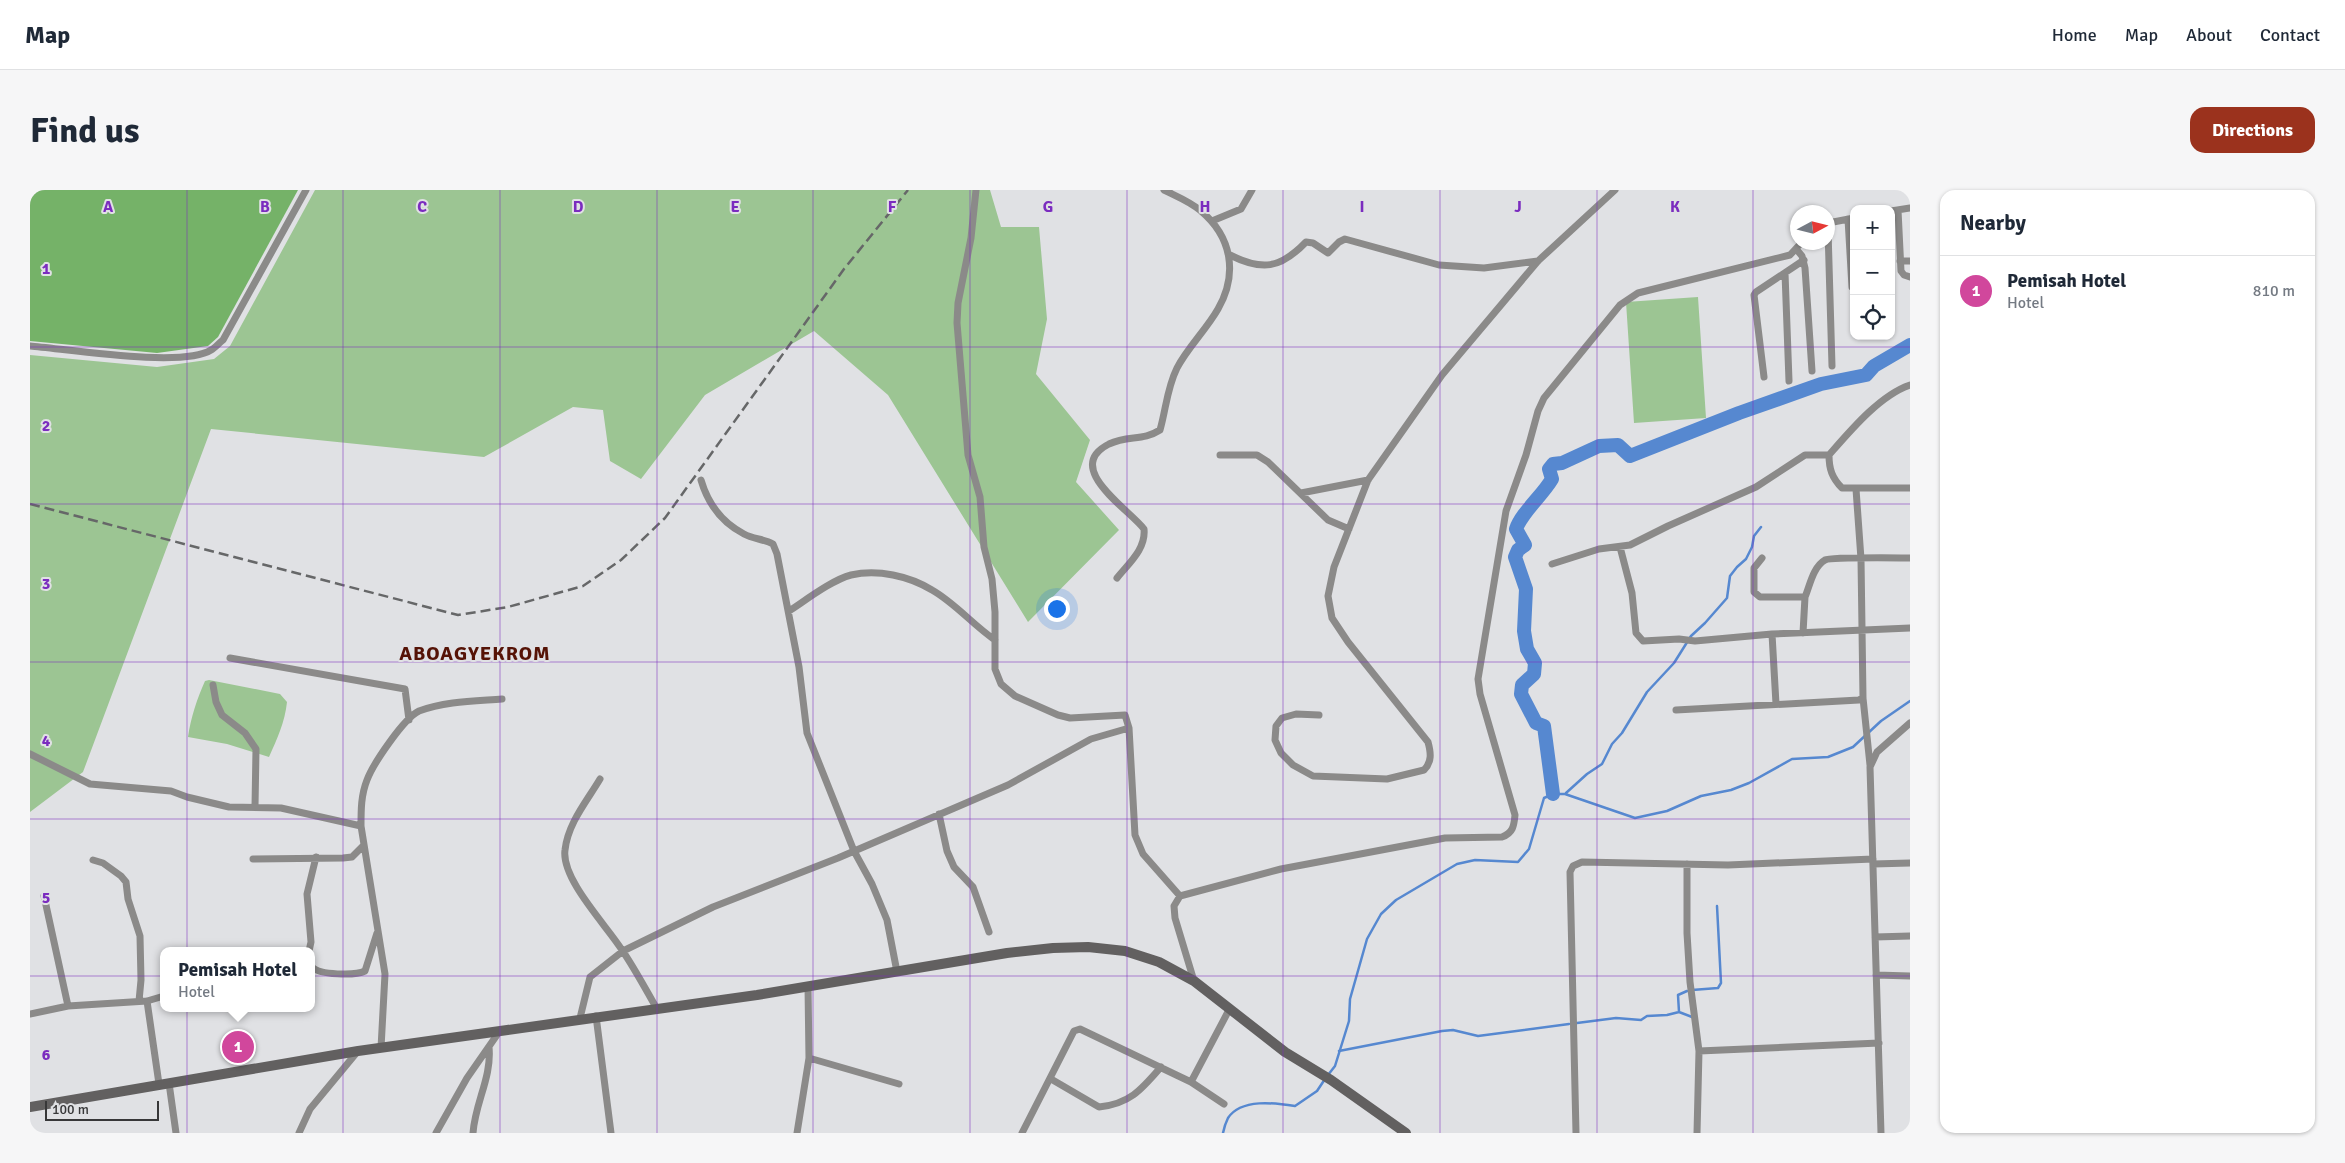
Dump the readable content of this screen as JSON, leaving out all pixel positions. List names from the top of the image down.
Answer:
{
  "districts": ["ABOAGYEKROM"],
  "scale_bar": "100 m",
  "north": "right",
  "page": {
    "header": "Map",
    "nav": [
      "Home",
      "Map",
      "About",
      "Contact"
    ],
    "buttons": "Directions",
    "title": "Find us",
    "heading": "Nearby",
    "map_buttons": ["+", "−"],
    "list": [
      {
        "mark": "1",
        "name": "Pemisah Hotel",
        "note": "Hotel",
        "value": "810 m"
      }
    ],
    "popup": ["Pemisah Hotel", "Hotel"],
    "pins": "1",
    "scale": "100 m"
  },
  "grid": {
    "columns": [
      "A",
      "B",
      "C",
      "D",
      "E",
      "F",
      "G",
      "H",
      "I",
      "J",
      "K"
    ],
    "rows": [
      "1",
      "2",
      "3",
      "4",
      "5",
      "6"
    ]
  }
}
